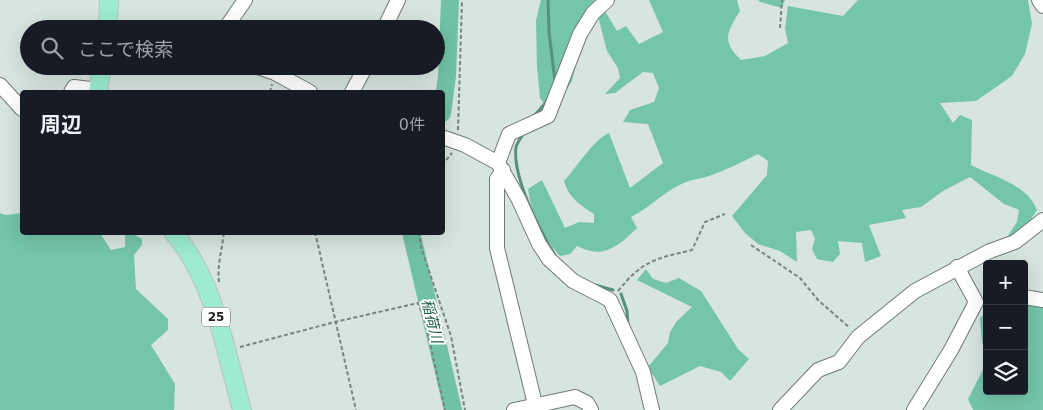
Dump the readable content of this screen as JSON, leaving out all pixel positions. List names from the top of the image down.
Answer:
{
  "streets": {
    "main road": ["25"]
  },
  "water": ["稲荷川"],
  "page": {
    "search": "ここで検索",
    "heading": ["周辺", "0件"],
    "map_buttons": ["+", "−"]
  }
}
